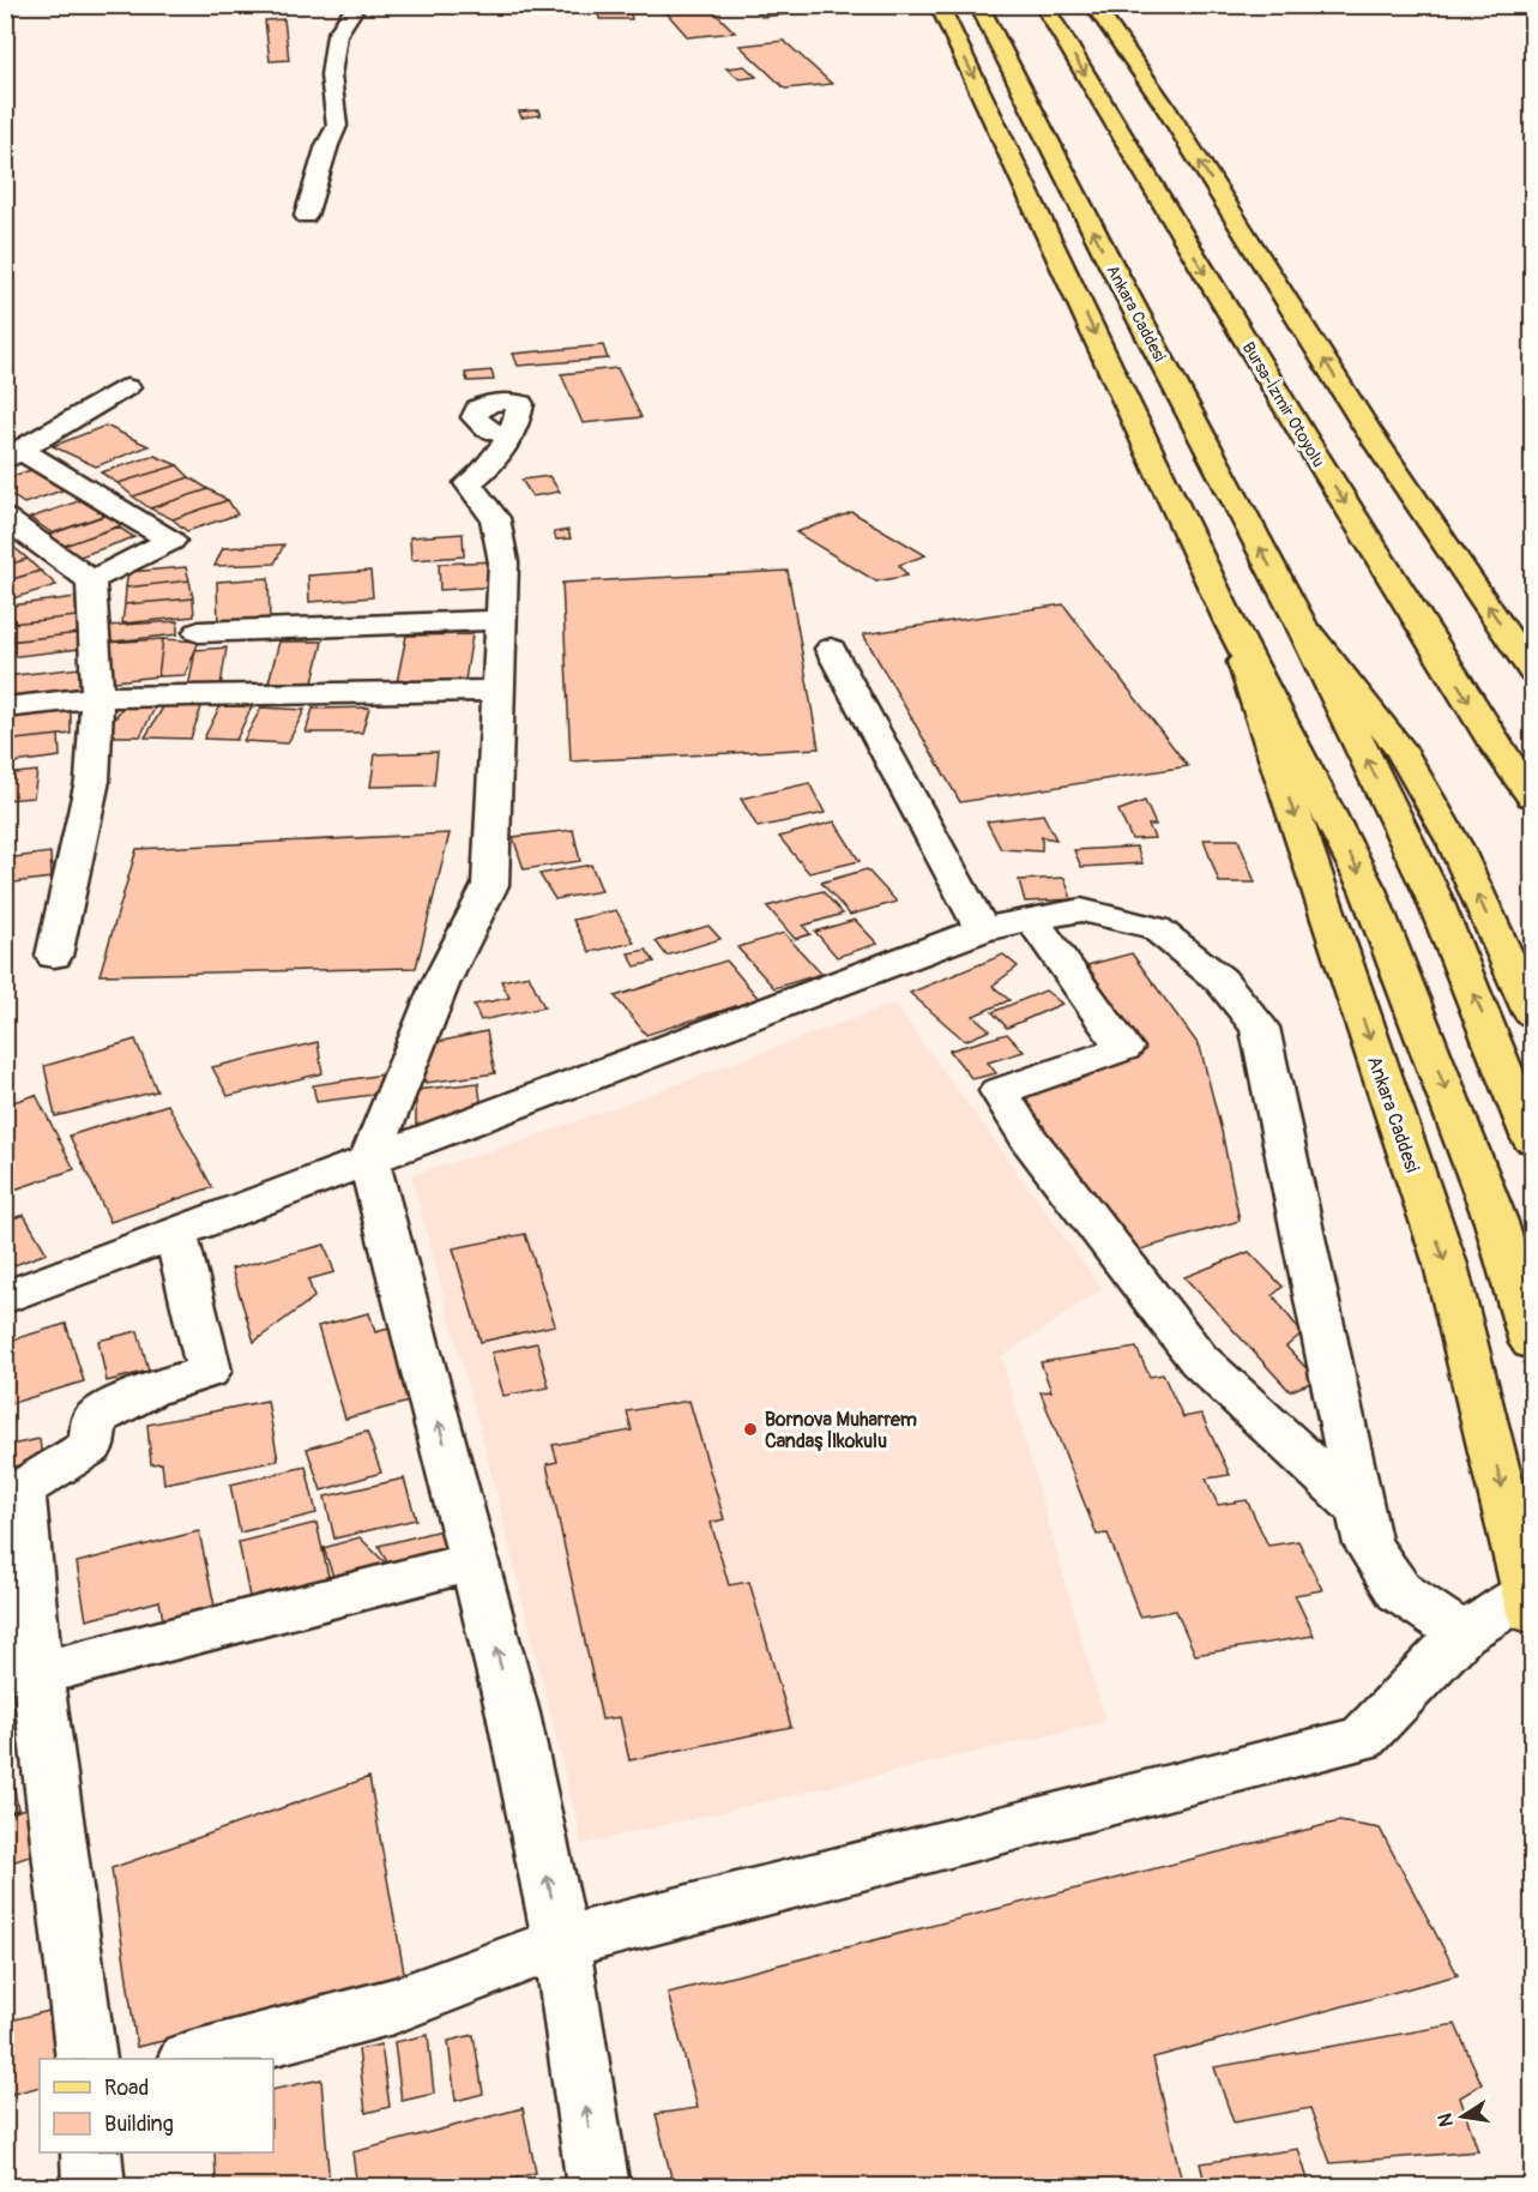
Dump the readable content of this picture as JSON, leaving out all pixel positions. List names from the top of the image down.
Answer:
{
  "streets": {
    "main road": ["Ankara Caddesi", "Bursa-İzmir Otoyolu"]
  },
  "places": ["Bornova Muharrem Candaş İlkokulu"],
  "legend": ["Road", "Building"],
  "north": "left"
}
